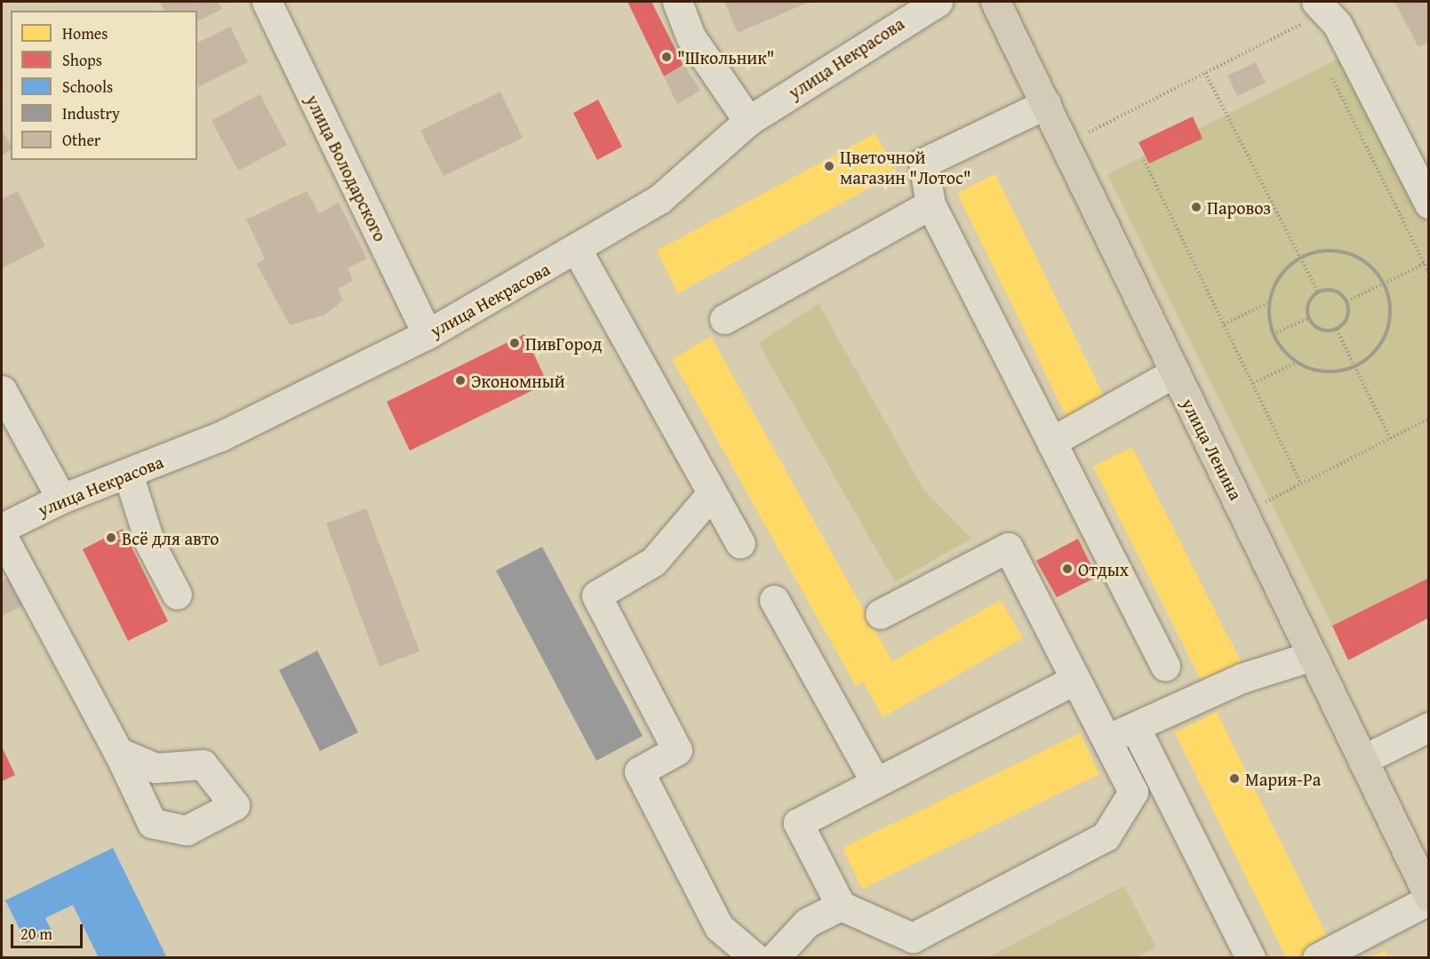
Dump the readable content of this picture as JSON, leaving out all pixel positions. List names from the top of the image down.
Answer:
{
  "streets": {
    "main road": ["улица Ленина"],
    "street": ["улица Некрасова", "улица Володарского"]
  },
  "crossings": [
    ["улица Некрасова", "улица Володарского"]
  ],
  "places": [
    "\"Школьник\"",
    "Цветочной магазин \"Лотос\"",
    "Паровоз",
    "ПивГород",
    "Экономный",
    "Всё для авто",
    "Отдых",
    "Мария-Ра"
  ],
  "legend": [
    "Homes",
    "Shops",
    "Schools",
    "Industry",
    "Other"
  ],
  "scale_bar": "20 m"
}
